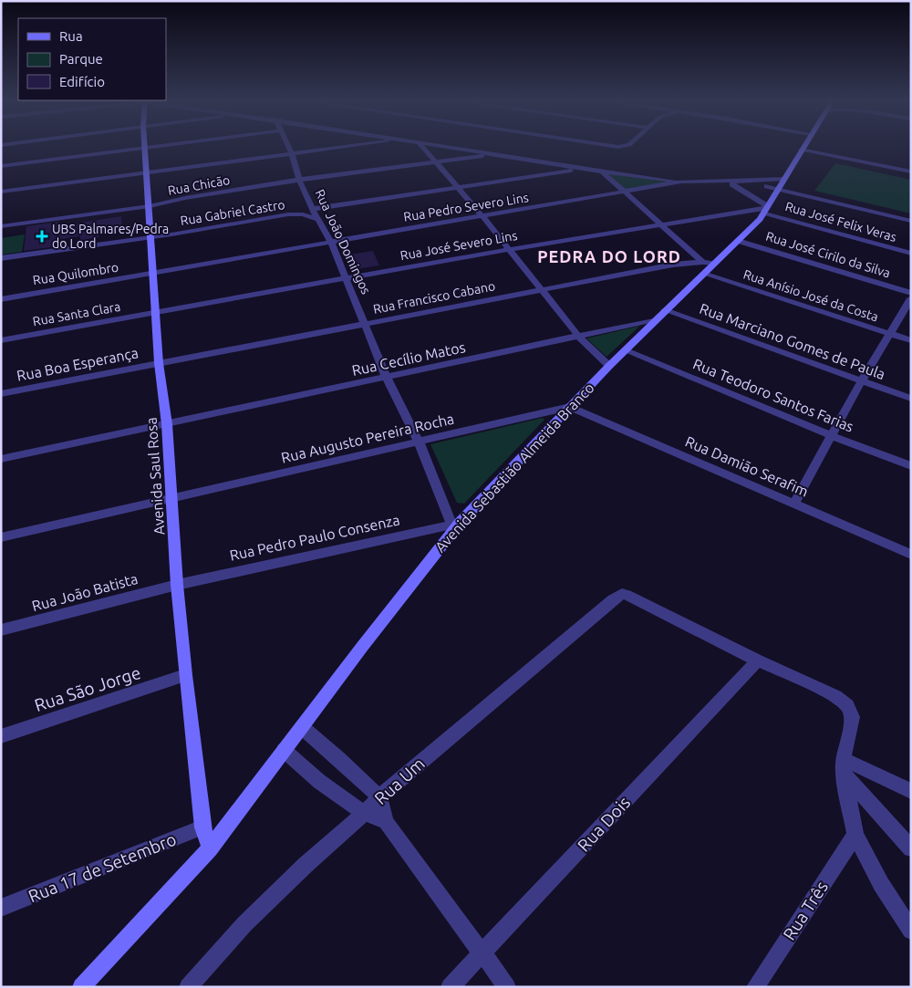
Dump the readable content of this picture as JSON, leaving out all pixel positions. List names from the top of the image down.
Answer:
{
  "streets": {
    "street": [
      "Rua Chicão",
      "Rua Pedro Severo Lins",
      "Rua Gabriel Castro",
      "Rua José Felix Veras",
      "Rua João Domingos",
      "Rua José Severo Lins",
      "Rua José Cirilo da Silva",
      "Rua Quilombro",
      "Rua Anísio José da Costa",
      "Rua Francisco Cabano",
      "Rua Santa Clara",
      "Rua Marciano Gomes de Paula",
      "Rua Cecílio Matos",
      "Rua Boa Esperança",
      "Rua Teodoro Santos Farias",
      "Rua Augusto Pereira Rocha",
      "Rua Damião Serafim",
      "Avenida Sebastião Almeida Branco",
      "Avenida Saul Rosa",
      "Rua Pedro Paulo Consenza",
      "Rua João Batista",
      "Rua São Jorge",
      "Rua Um",
      "Rua Dois",
      "Rua 17 de Setembro",
      "Rua Três"
    ]
  },
  "crossings": [
    ["Rua Chicão", "Rua João Domingos"],
    ["Rua Chicão", "Avenida Saul Rosa"],
    ["Rua Pedro Severo Lins", "Rua João Domingos"],
    ["Rua Pedro Severo Lins", "Rua Quilombro"],
    ["Rua Pedro Severo Lins", "Avenida Saul Rosa"],
    ["Rua Gabriel Castro", "Rua João Domingos"],
    ["Rua Gabriel Castro", "Avenida Saul Rosa"],
    ["Rua José Felix Veras", "Rua José Severo Lins"],
    ["Rua José Felix Veras", "Avenida Sebastião Almeida Branco"],
    ["Rua João Domingos", "Rua José Severo Lins"],
    ["Rua João Domingos", "Rua Francisco Cabano"],
    ["Rua João Domingos", "Rua Cecílio Matos"],
    ["Rua João Domingos", "Rua Augusto Pereira Rocha"],
    ["Rua João Domingos", "Avenida Sebastião Almeida Branco"],
    ["Rua João Domingos", "Rua Pedro Paulo Consenza"],
    ["Rua José Severo Lins", "Rua Santa Clara"],
    ["Rua José Severo Lins", "Avenida Sebastião Almeida Branco"],
    ["Rua José Severo Lins", "Avenida Saul Rosa"],
    ["Rua José Cirilo da Silva", "Avenida Sebastião Almeida Branco"],
    ["Rua Quilombro", "Avenida Saul Rosa"],
    ["Rua Anísio José da Costa", "Avenida Sebastião Almeida Branco"],
    ["Rua Francisco Cabano", "Rua Boa Esperança"],
    ["Rua Francisco Cabano", "Avenida Sebastião Almeida Branco"],
    ["Rua Francisco Cabano", "Avenida Saul Rosa"],
    ["Rua Santa Clara", "Avenida Saul Rosa"],
    ["Rua Marciano Gomes de Paula", "Avenida Sebastião Almeida Branco"],
    ["Rua Cecílio Matos", "Avenida Sebastião Almeida Branco"],
    ["Rua Cecílio Matos", "Avenida Saul Rosa"],
    ["Rua Boa Esperança", "Avenida Saul Rosa"],
    ["Rua Teodoro Santos Farias", "Avenida Sebastião Almeida Branco"],
    ["Rua Augusto Pereira Rocha", "Rua Damião Serafim"],
    ["Rua Augusto Pereira Rocha", "Avenida Sebastião Almeida Branco"],
    ["Rua Augusto Pereira Rocha", "Avenida Saul Rosa"],
    ["Rua Damião Serafim", "Avenida Sebastião Almeida Branco"],
    ["Avenida Sebastião Almeida Branco", "Avenida Saul Rosa"],
    ["Avenida Sebastião Almeida Branco", "Rua Pedro Paulo Consenza"],
    ["Avenida Saul Rosa", "Rua Pedro Paulo Consenza"],
    ["Avenida Saul Rosa", "Rua João Batista"],
    ["Avenida Saul Rosa", "Rua São Jorge"],
    ["Avenida Saul Rosa", "Rua 17 de Setembro"],
    ["Rua Pedro Paulo Consenza", "Rua João Batista"],
    ["Rua Um", "Rua Dois"]
  ],
  "districts": ["PEDRA DO LORD"],
  "places": {
    "health": ["UBS Palmares/Pedra do Lord"]
  },
  "legend": ["Rua", "Parque", "Edifício"]
}
